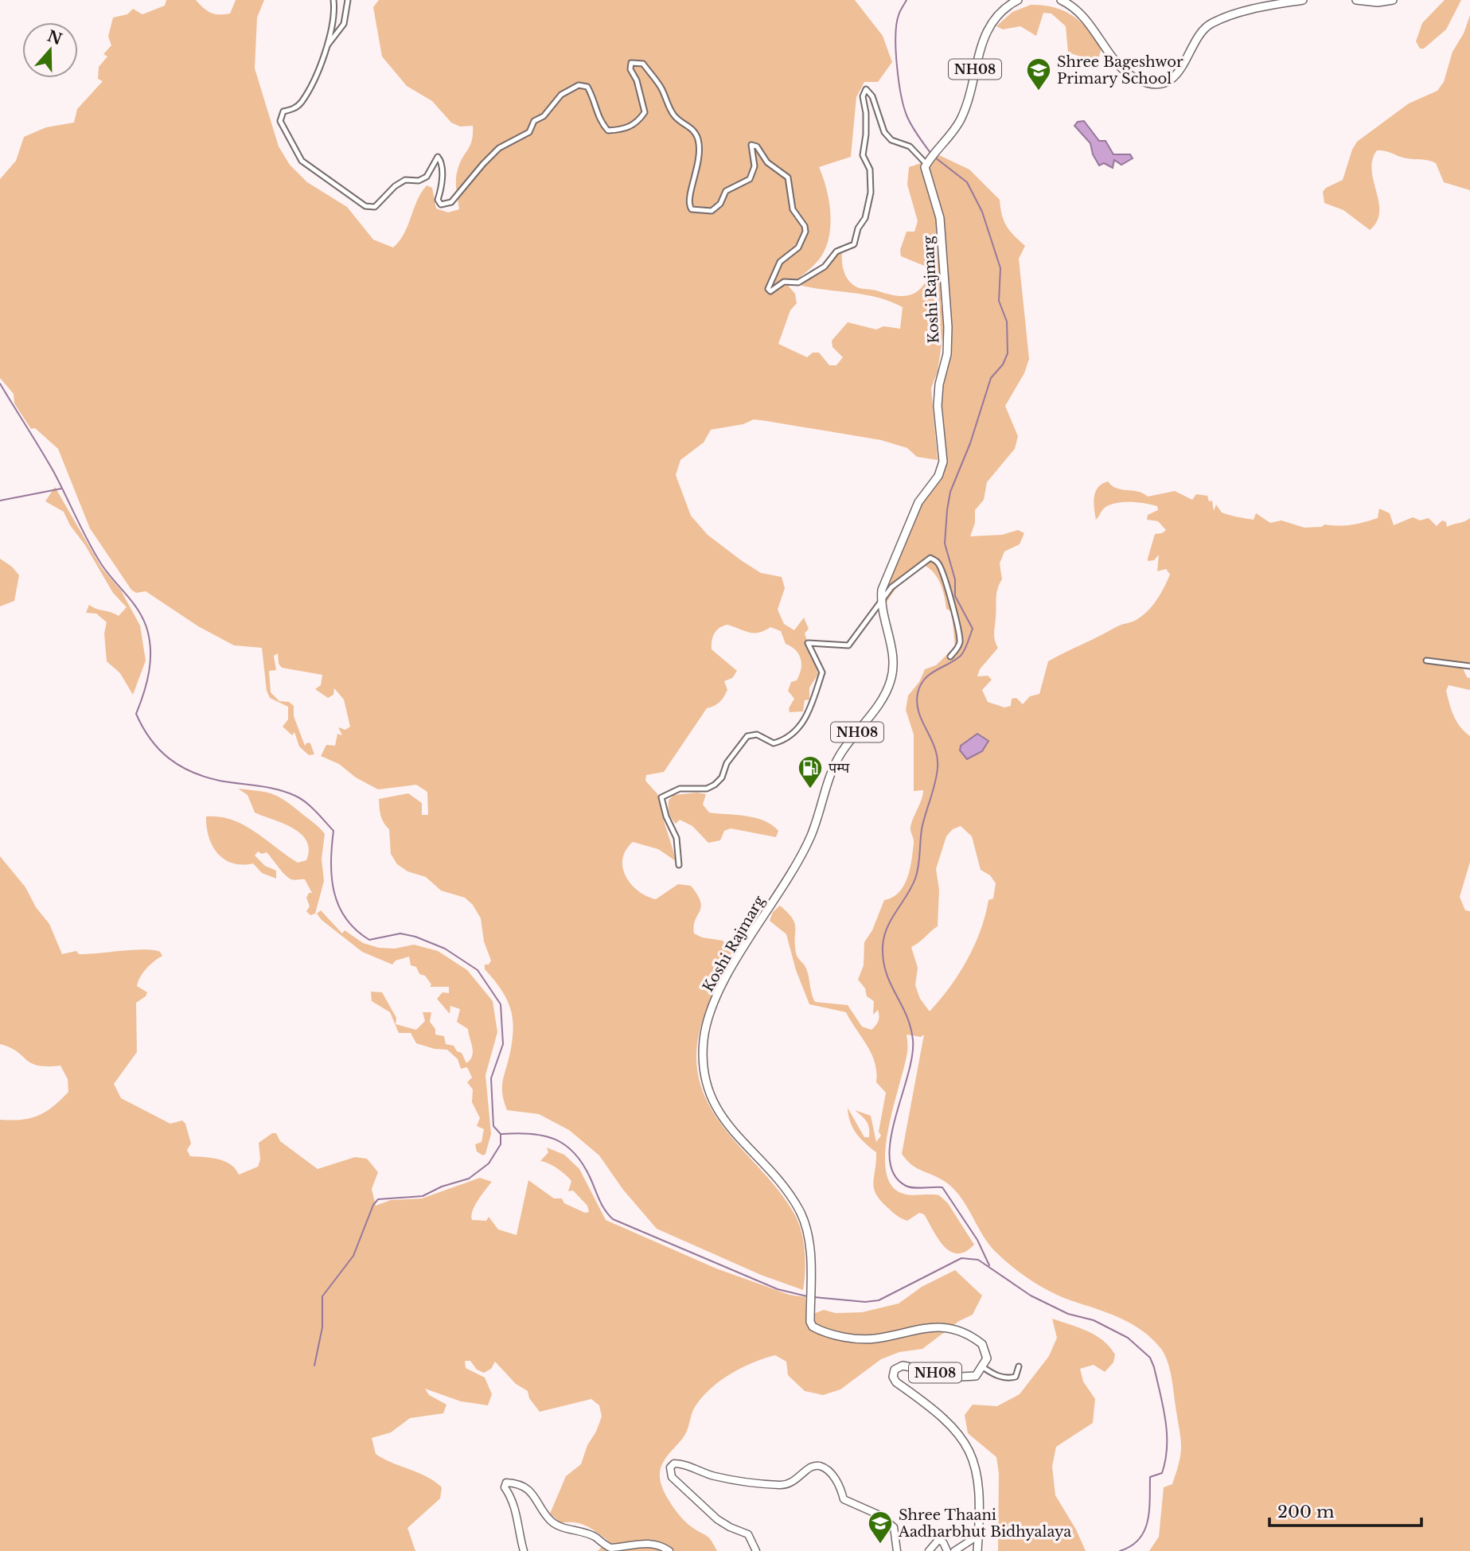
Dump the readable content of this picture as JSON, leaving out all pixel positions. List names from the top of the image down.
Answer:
{
  "streets": {
    "main road": ["NH08", "Koshi Rajmarg"]
  },
  "crossings": [
    ["NH08", "Koshi Rajmarg"]
  ],
  "places": {
    "school or university": ["Shree Bageshwor Primary School", "Shree Thaani Aadharbhut Bidhyalaya"],
    "fuel station": ["पम्प"]
  },
  "scale_bar": "200 m",
  "north": "top"
}
